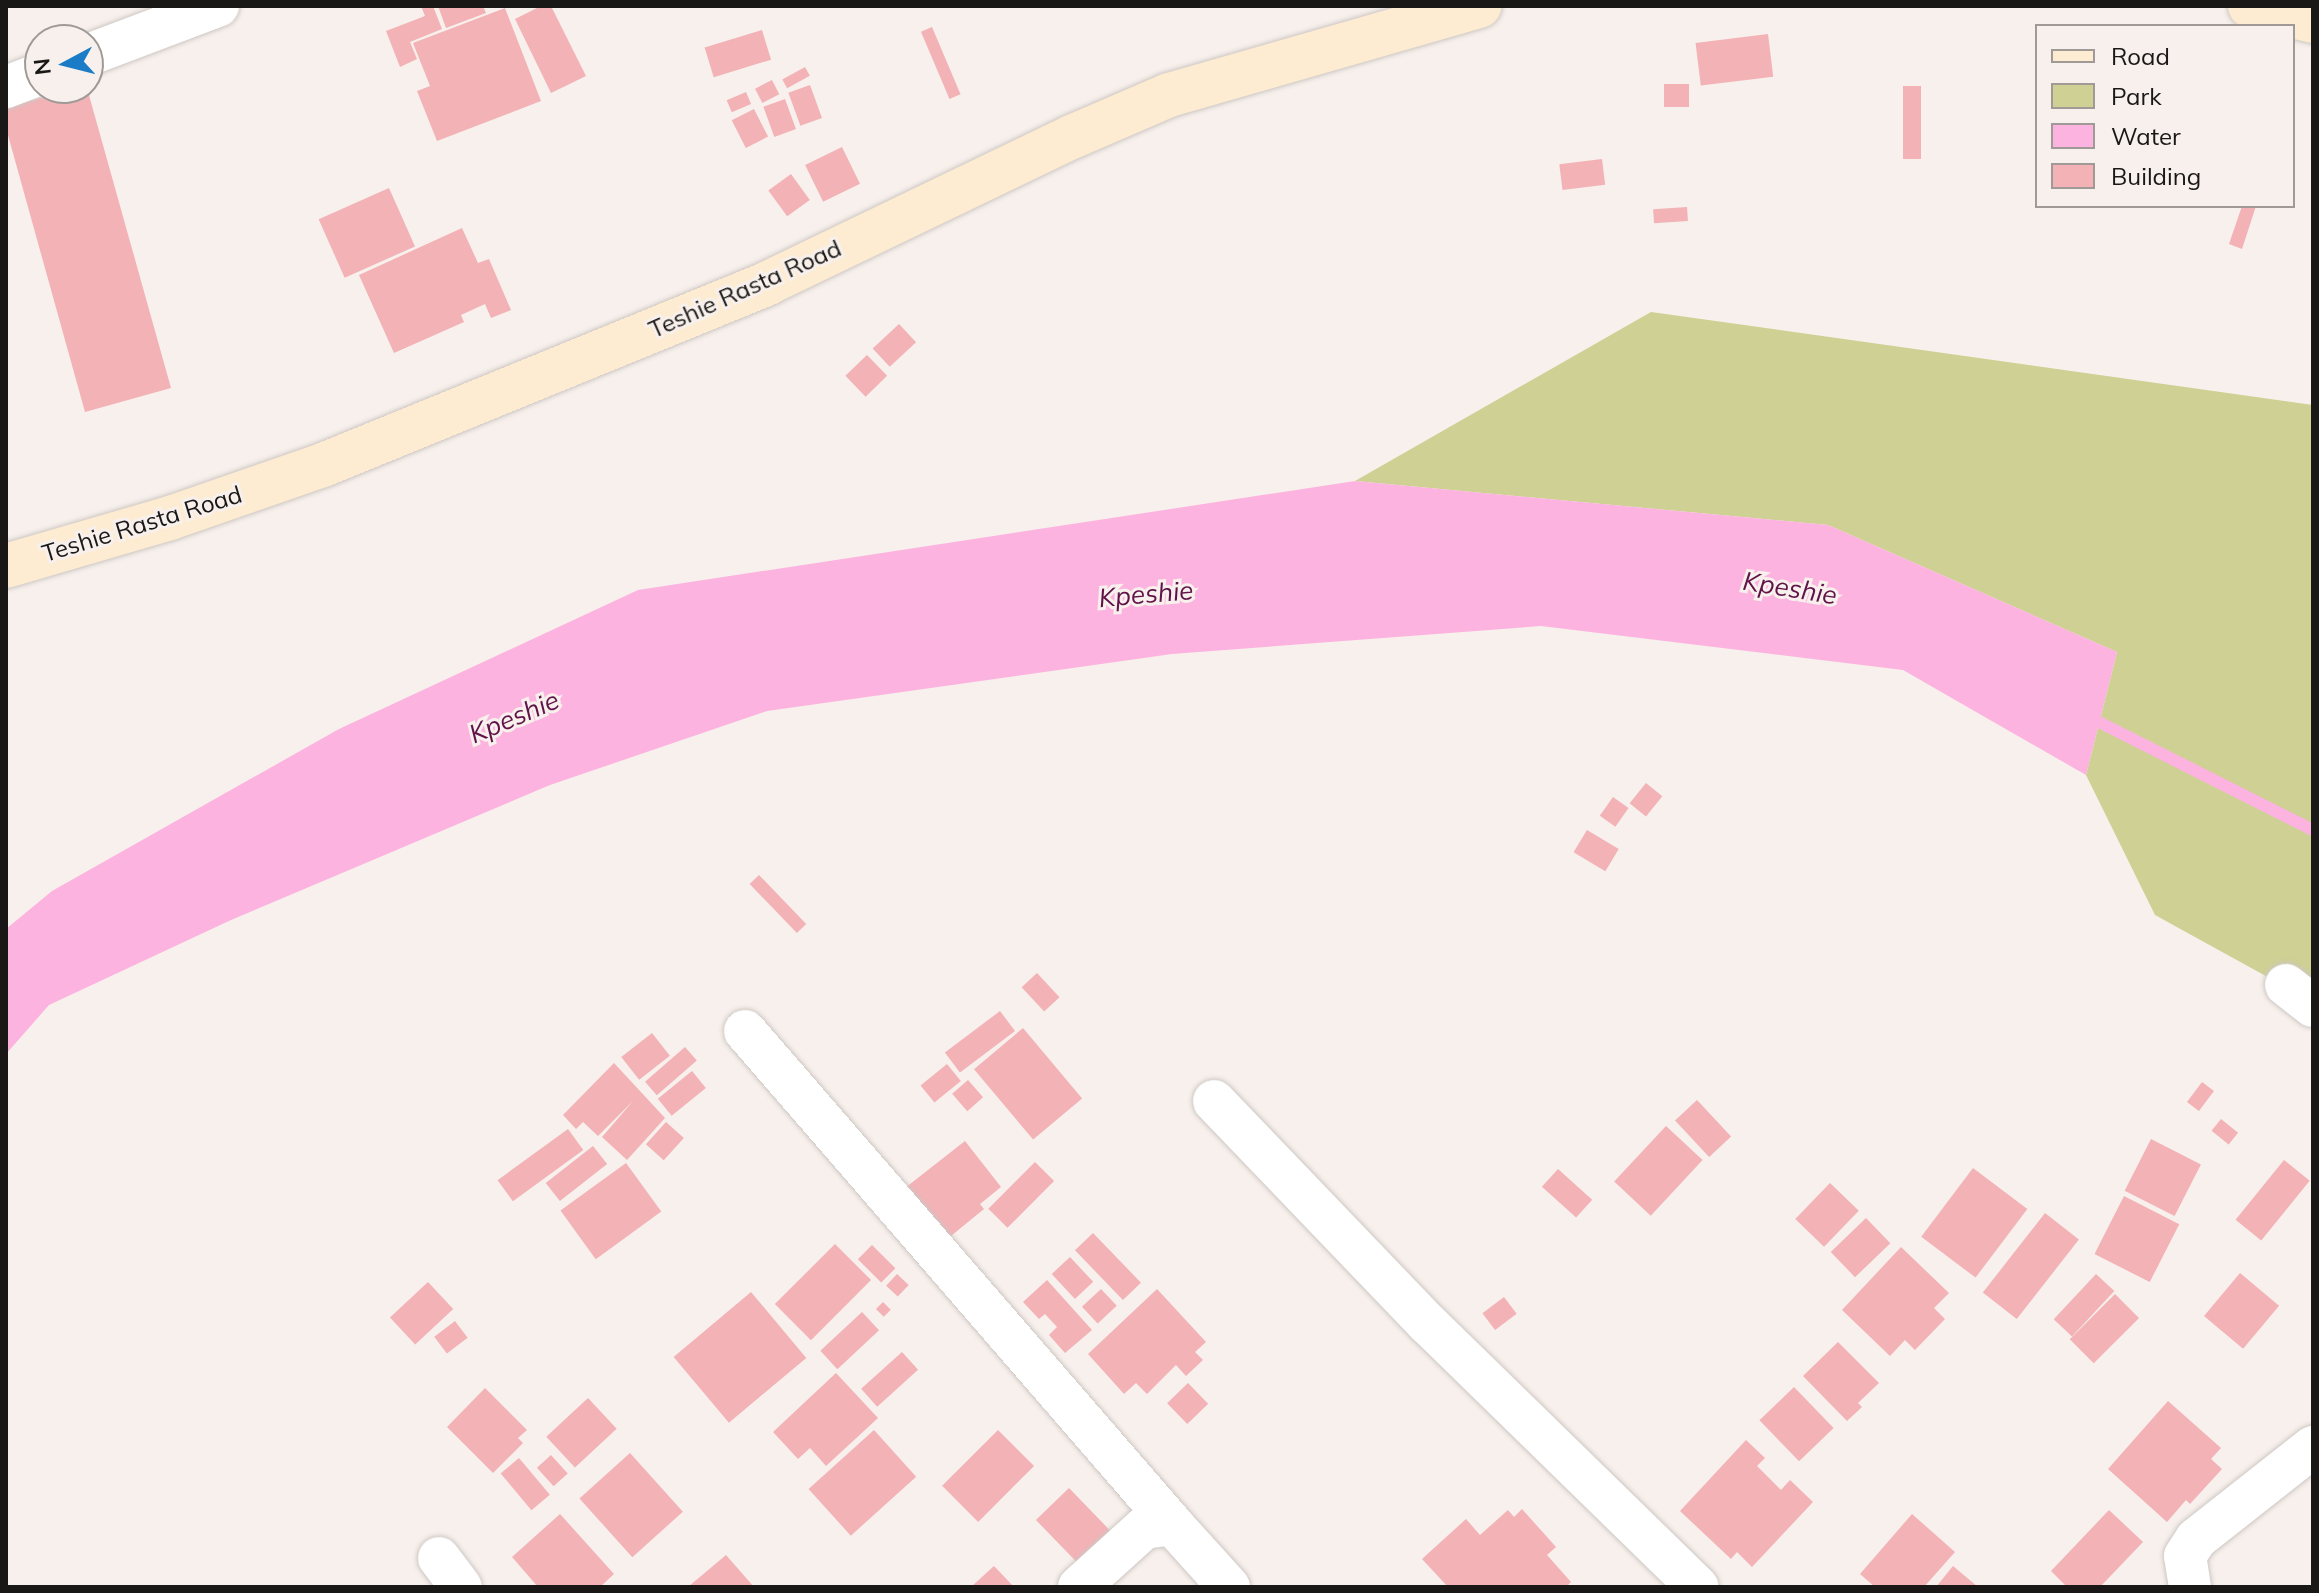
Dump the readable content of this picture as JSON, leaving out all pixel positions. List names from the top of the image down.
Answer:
{
  "streets": {
    "main road": ["Teshie Rasta Road"]
  },
  "water": ["Kpeshie"],
  "legend": [
    "Road",
    "Park",
    "Water",
    "Building"
  ],
  "north": "left"
}
